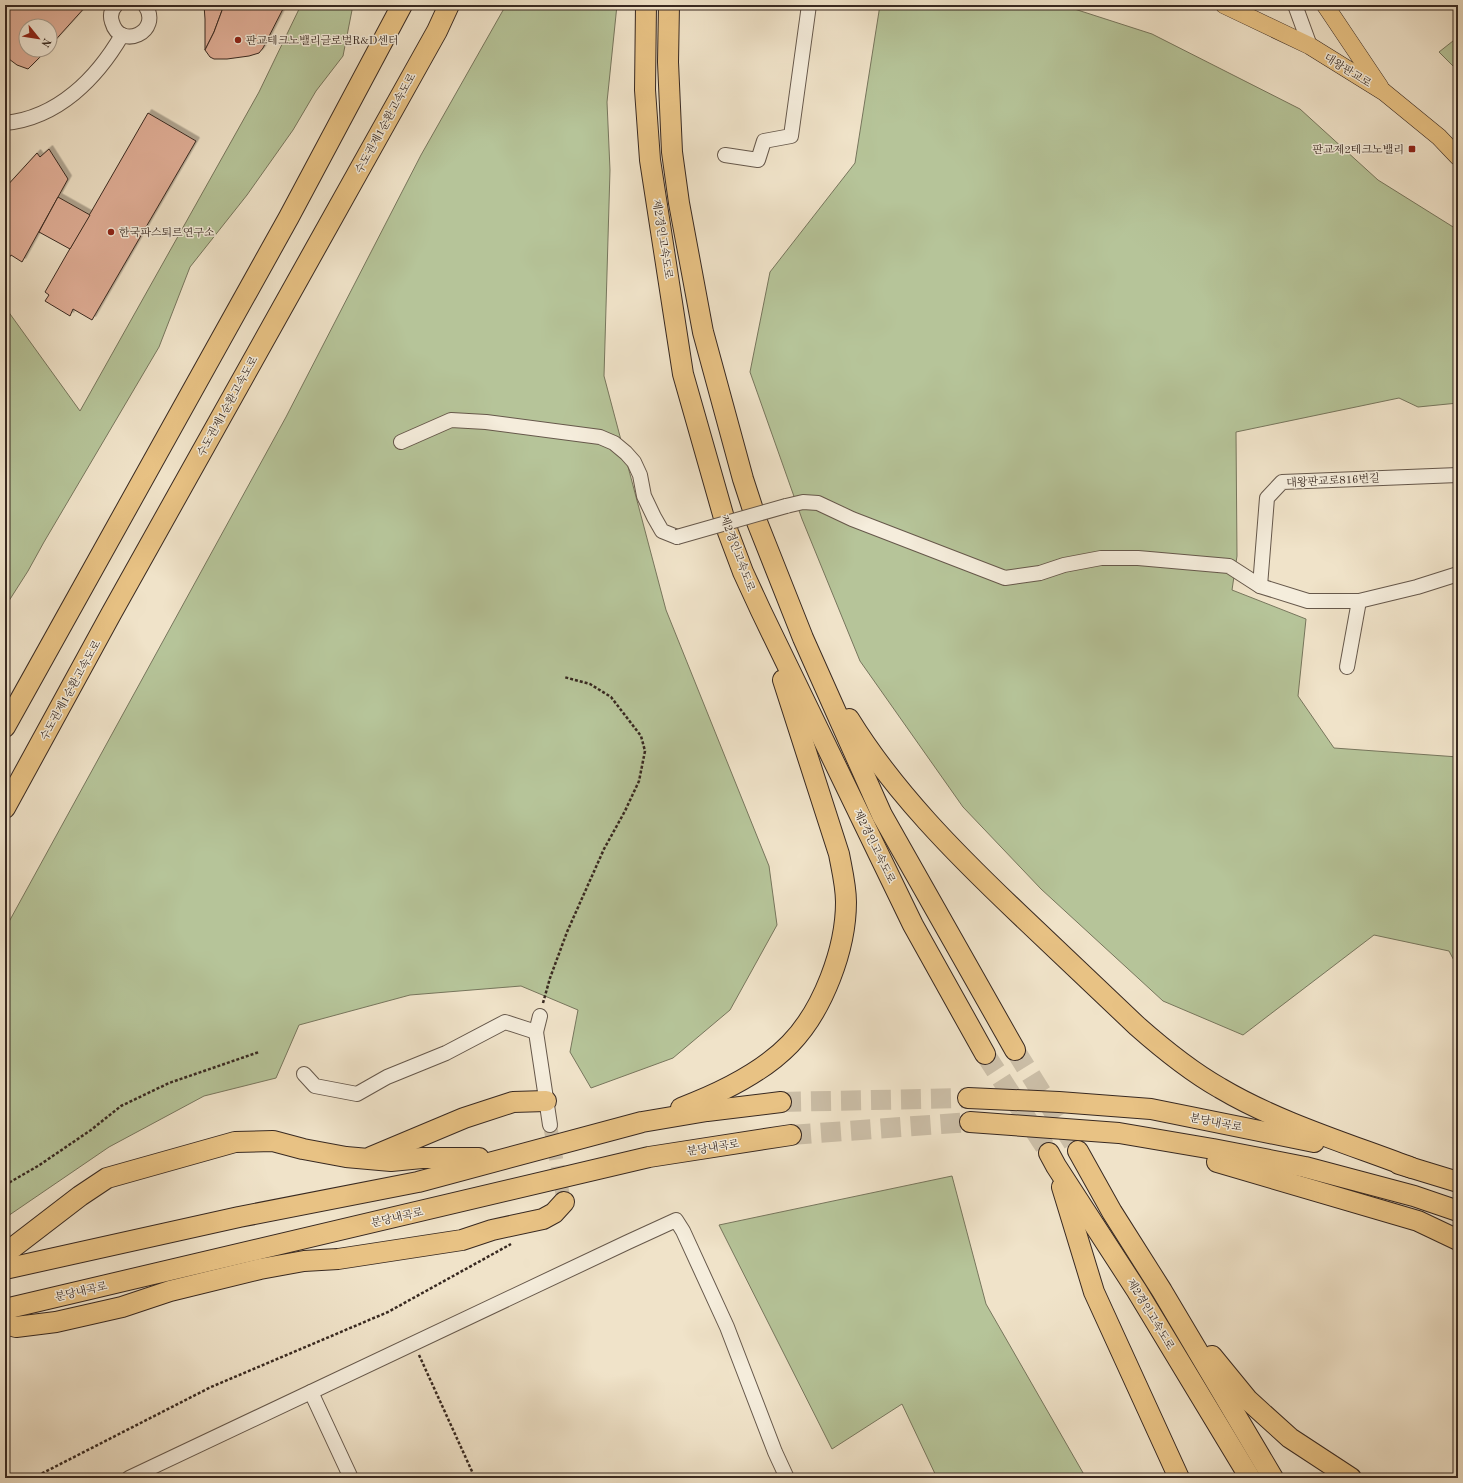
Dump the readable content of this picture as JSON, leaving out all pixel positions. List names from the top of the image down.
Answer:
{
  "streets": {
    "highway": ["수도권제1순환고속도로", "제2경인고속도로", "분당내곡로"],
    "main road": ["대왕판교로"],
    "street": ["대왕판교로816번길"]
  },
  "places": {
    "other": ["판교테크노밸리글로벌R&D센터", "한국파스퇴르연구소"],
    "transit": ["판교제2테크노밸리"]
  },
  "north": "bottom right"
}
